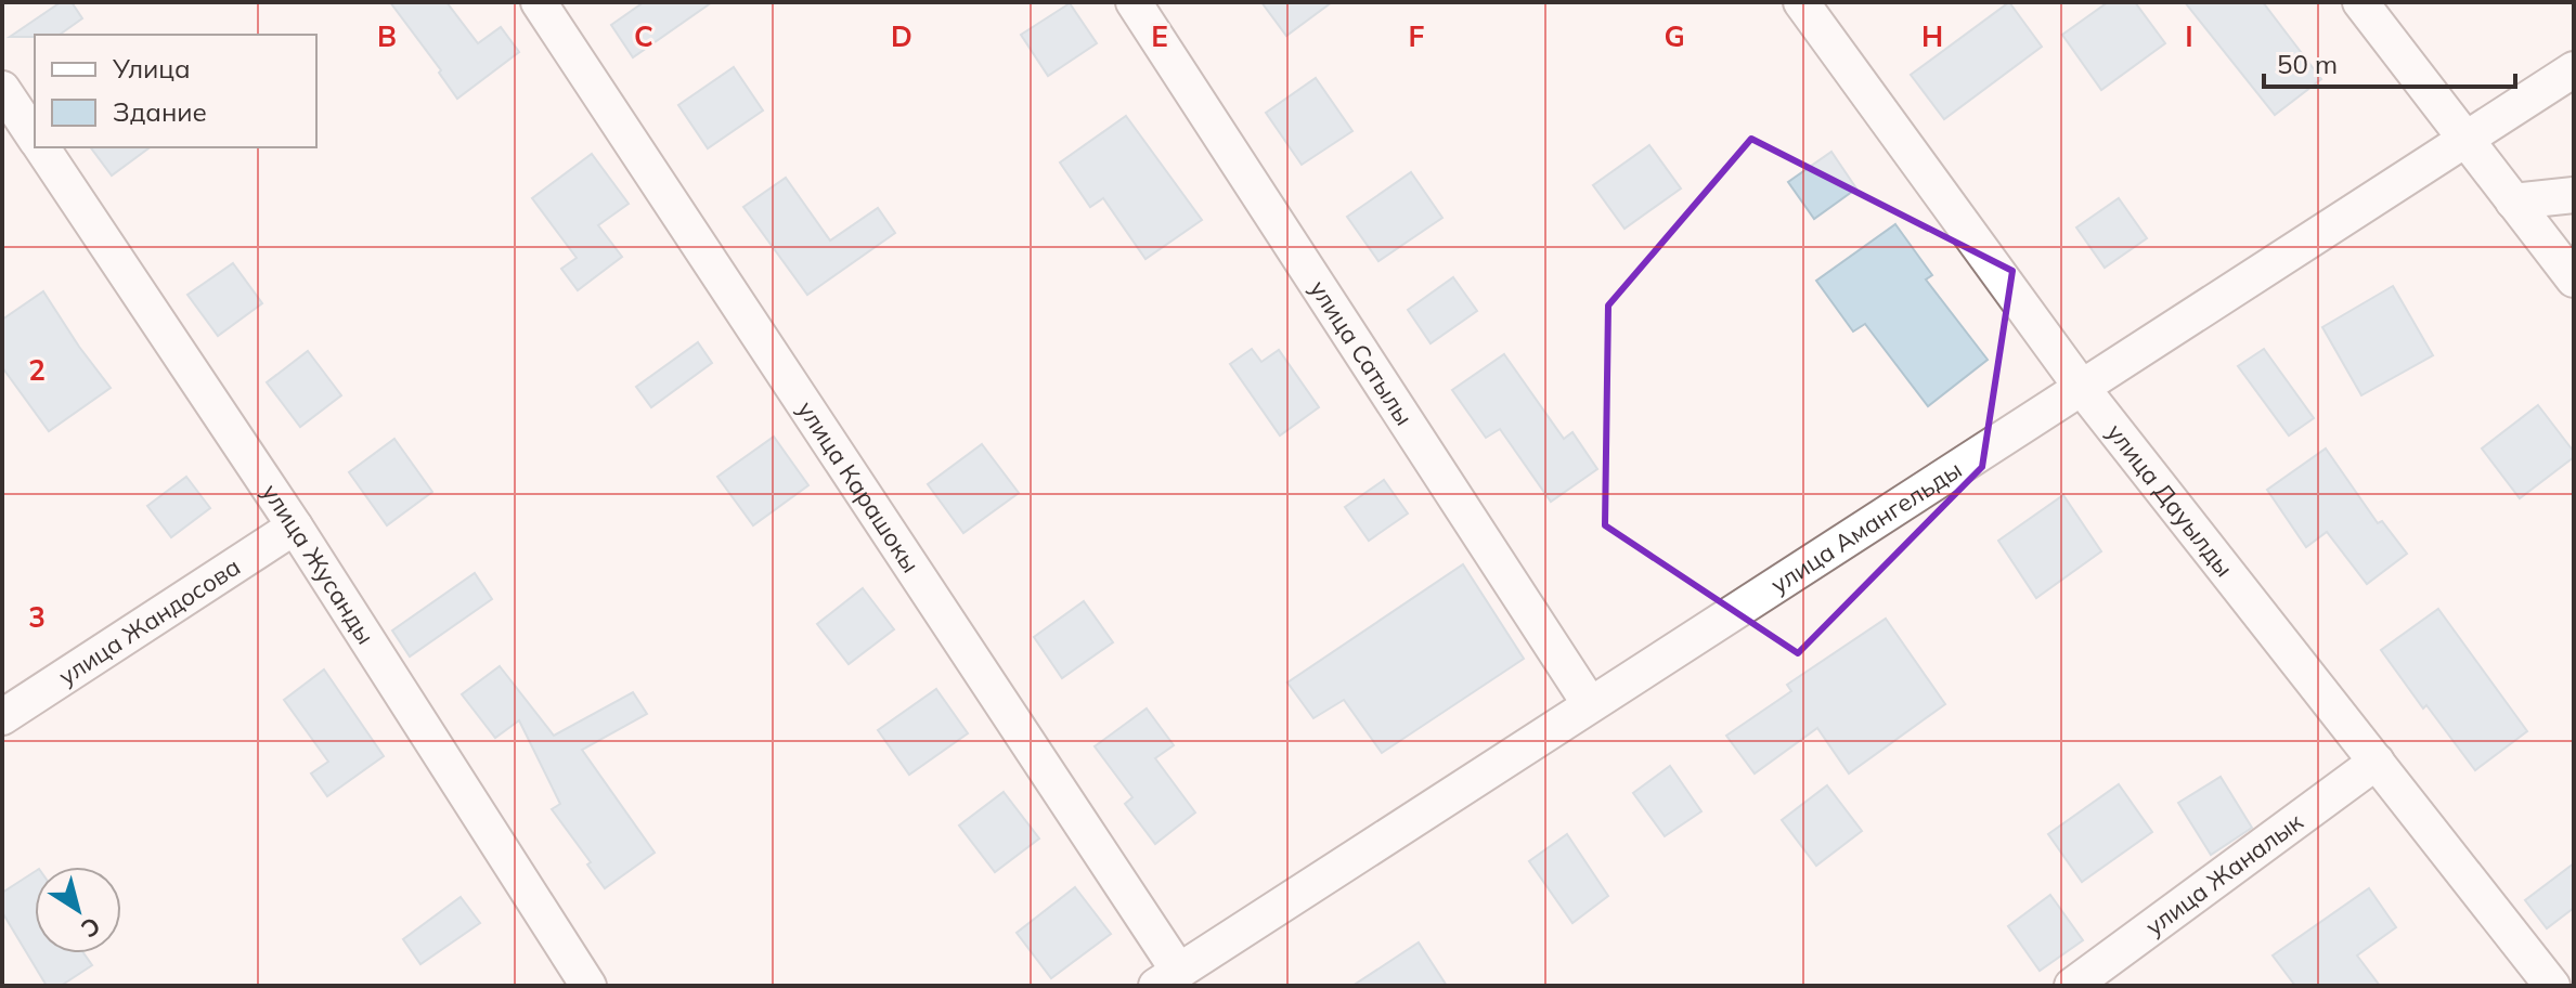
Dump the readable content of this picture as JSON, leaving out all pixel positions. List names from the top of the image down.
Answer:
{
  "streets": {
    "street": [
      "улица Сатылы",
      "улица Карашокы",
      "улица Дауылды",
      "улица Амангельды",
      "улица Жусанды",
      "улица Жандосова",
      "улица Жаналык"
    ]
  },
  "crossings": [
    ["улица Сатылы", "улица Амангельды"],
    ["улица Карашокы", "улица Амангельды"],
    ["улица Дауылды", "улица Амангельды"],
    ["улица Дауылды", "улица Жаналык"],
    ["улица Жусанды", "улица Жандосова"]
  ],
  "legend": ["Улица", "Здание"],
  "scale_bar": "50 m",
  "north": "bottom right",
  "grid": {
    "columns": [
      "B",
      "C",
      "D",
      "E",
      "F",
      "G",
      "H",
      "I"
    ],
    "rows": ["2", "3"]
  }
}
